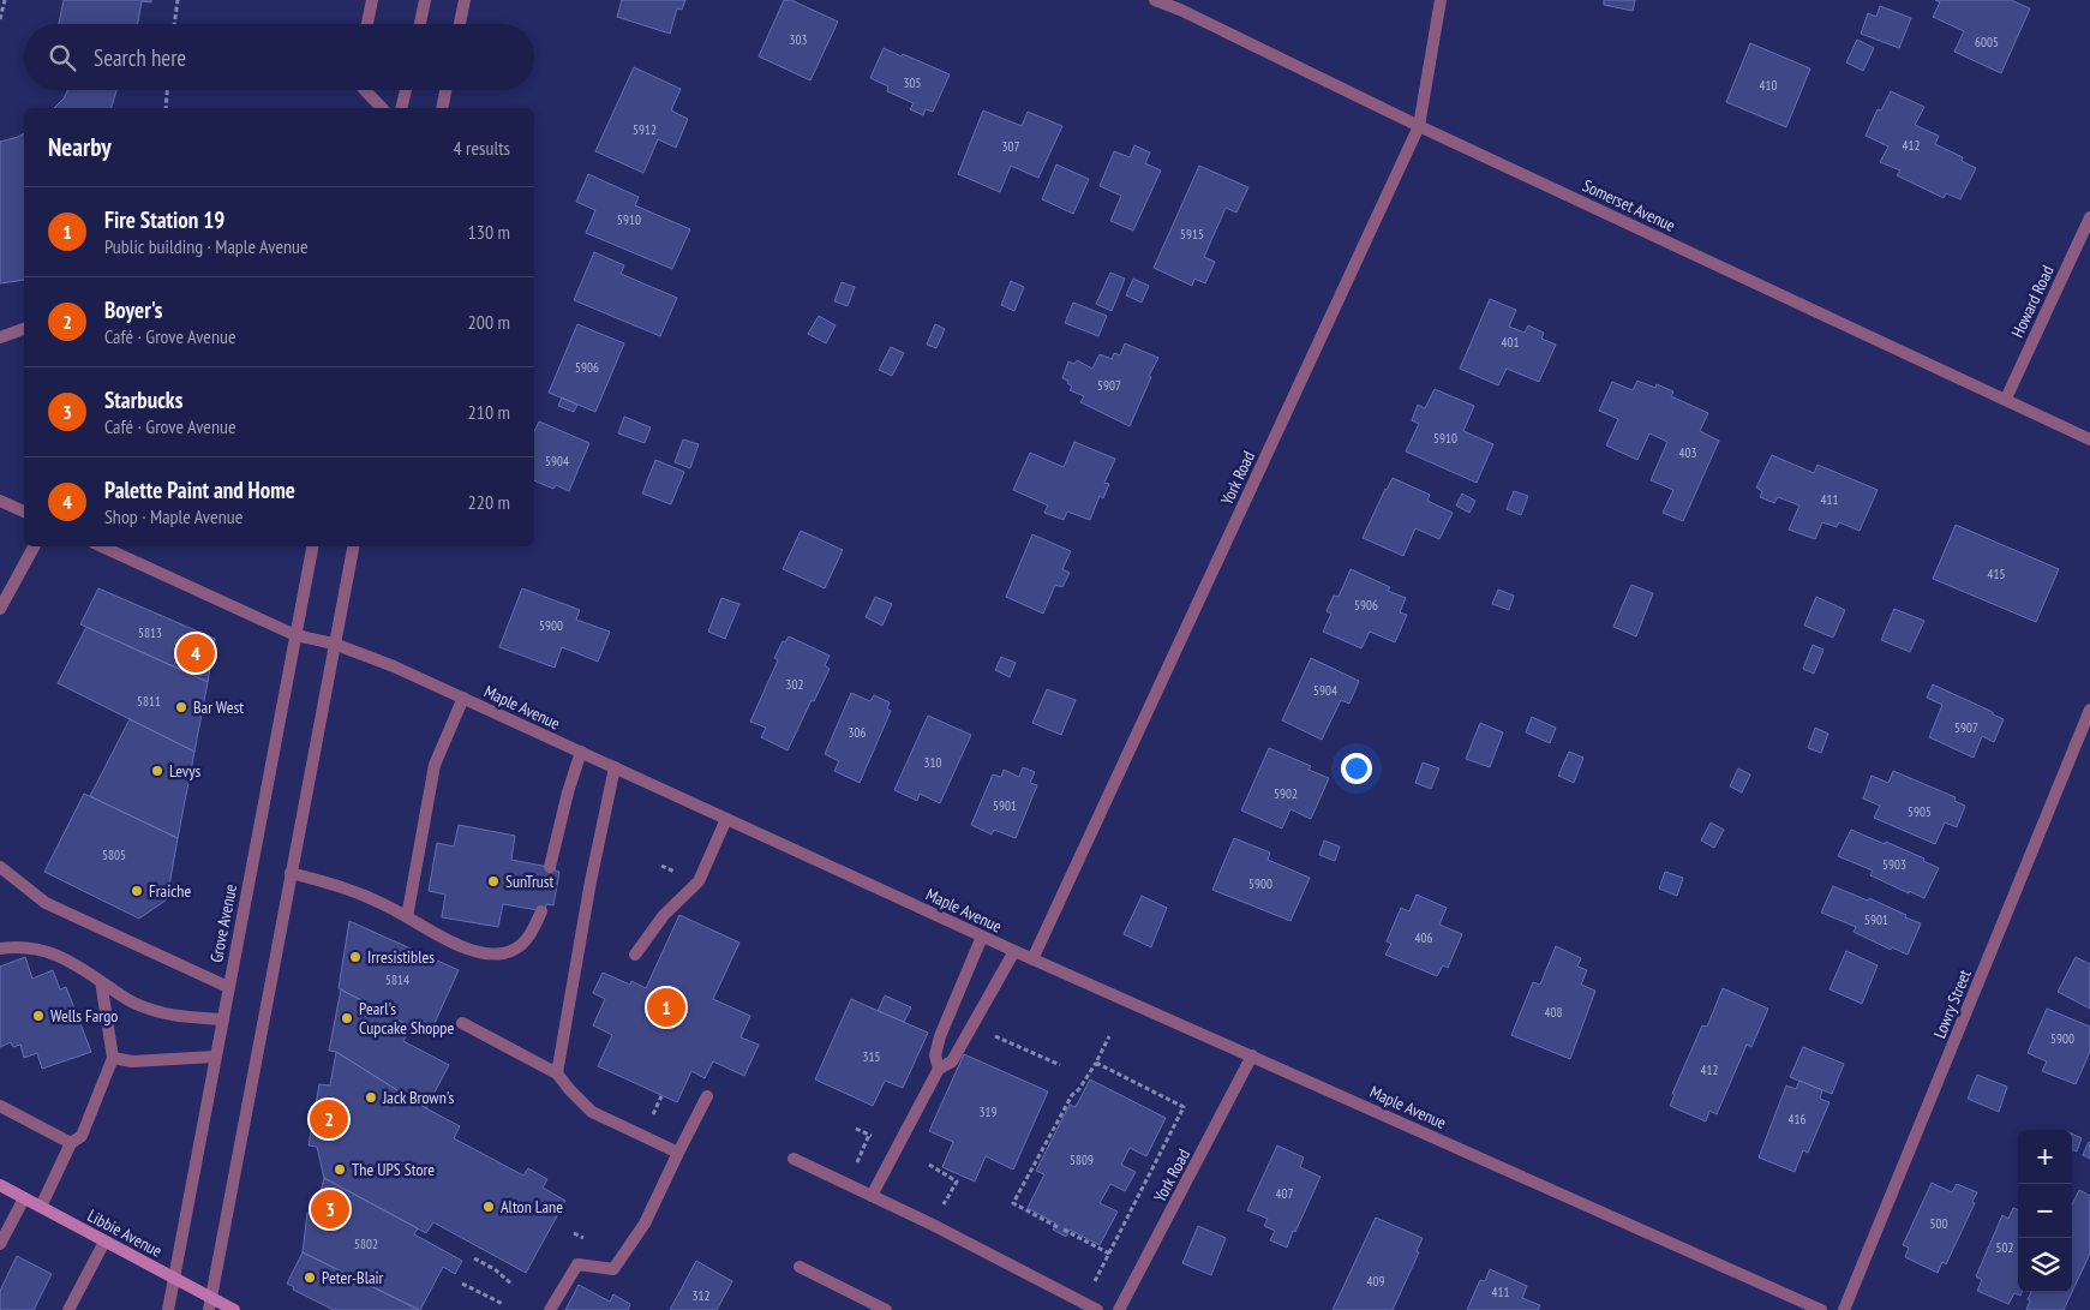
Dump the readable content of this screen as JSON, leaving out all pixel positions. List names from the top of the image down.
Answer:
{
  "streets": {
    "main road": ["Libbie Avenue"],
    "street": [
      "Somerset Avenue",
      "Howard Road",
      "York Road",
      "Maple Avenue",
      "Grove Avenue",
      "Lowry Street"
    ]
  },
  "crossings": [
    ["Somerset Avenue", "Howard Road"],
    ["Somerset Avenue", "York Road"],
    ["York Road", "Maple Avenue"],
    ["Maple Avenue", "Grove Avenue"],
    ["Grove Avenue", "Libbie Avenue"]
  ],
  "places": [
    "Bar West",
    "Levys",
    "SunTrust",
    "Fraiche",
    "Irresistibles",
    "Wells Fargo",
    "Pearl's Cupcake Shoppe",
    "Jack Brown's",
    "The UPS Store",
    "Alton Lane",
    "Peter-Blair"
  ],
  "house_numbers": [
    "303",
    "6005",
    "305",
    "410",
    "5912",
    "412",
    "307",
    "5910",
    "5915",
    "401",
    "5906",
    "5907",
    "5910",
    "403",
    "5904",
    "411",
    "415",
    "5906",
    "5900",
    "5813",
    "302",
    "5904",
    "5811",
    "5907",
    "306",
    "310",
    "5902",
    "5901",
    "5905",
    "5805",
    "5903",
    "5900",
    "5901",
    "406",
    "5814",
    "408",
    "5900",
    "315",
    "412",
    "319",
    "416",
    "5809",
    "407",
    "500",
    "5802",
    "502",
    "409",
    "411",
    "312"
  ],
  "page": {
    "search": "Search here",
    "heading": ["Nearby", "4 results"],
    "list": [
      {
        "mark": "1",
        "name": "Fire Station 19",
        "note": "Public building · Maple Avenue",
        "value": "130 m"
      },
      {
        "mark": "2",
        "name": "Boyer's",
        "note": "Café · Grove Avenue",
        "value": "200 m"
      },
      {
        "mark": "3",
        "name": "Starbucks",
        "note": "Café · Grove Avenue",
        "value": "210 m"
      },
      {
        "mark": "4",
        "name": "Palette Paint and Home",
        "note": "Shop · Maple Avenue",
        "value": "220 m"
      }
    ],
    "pins": [
      "4",
      "1",
      "2",
      "3"
    ],
    "map_buttons": ["+", "−"]
  }
}
